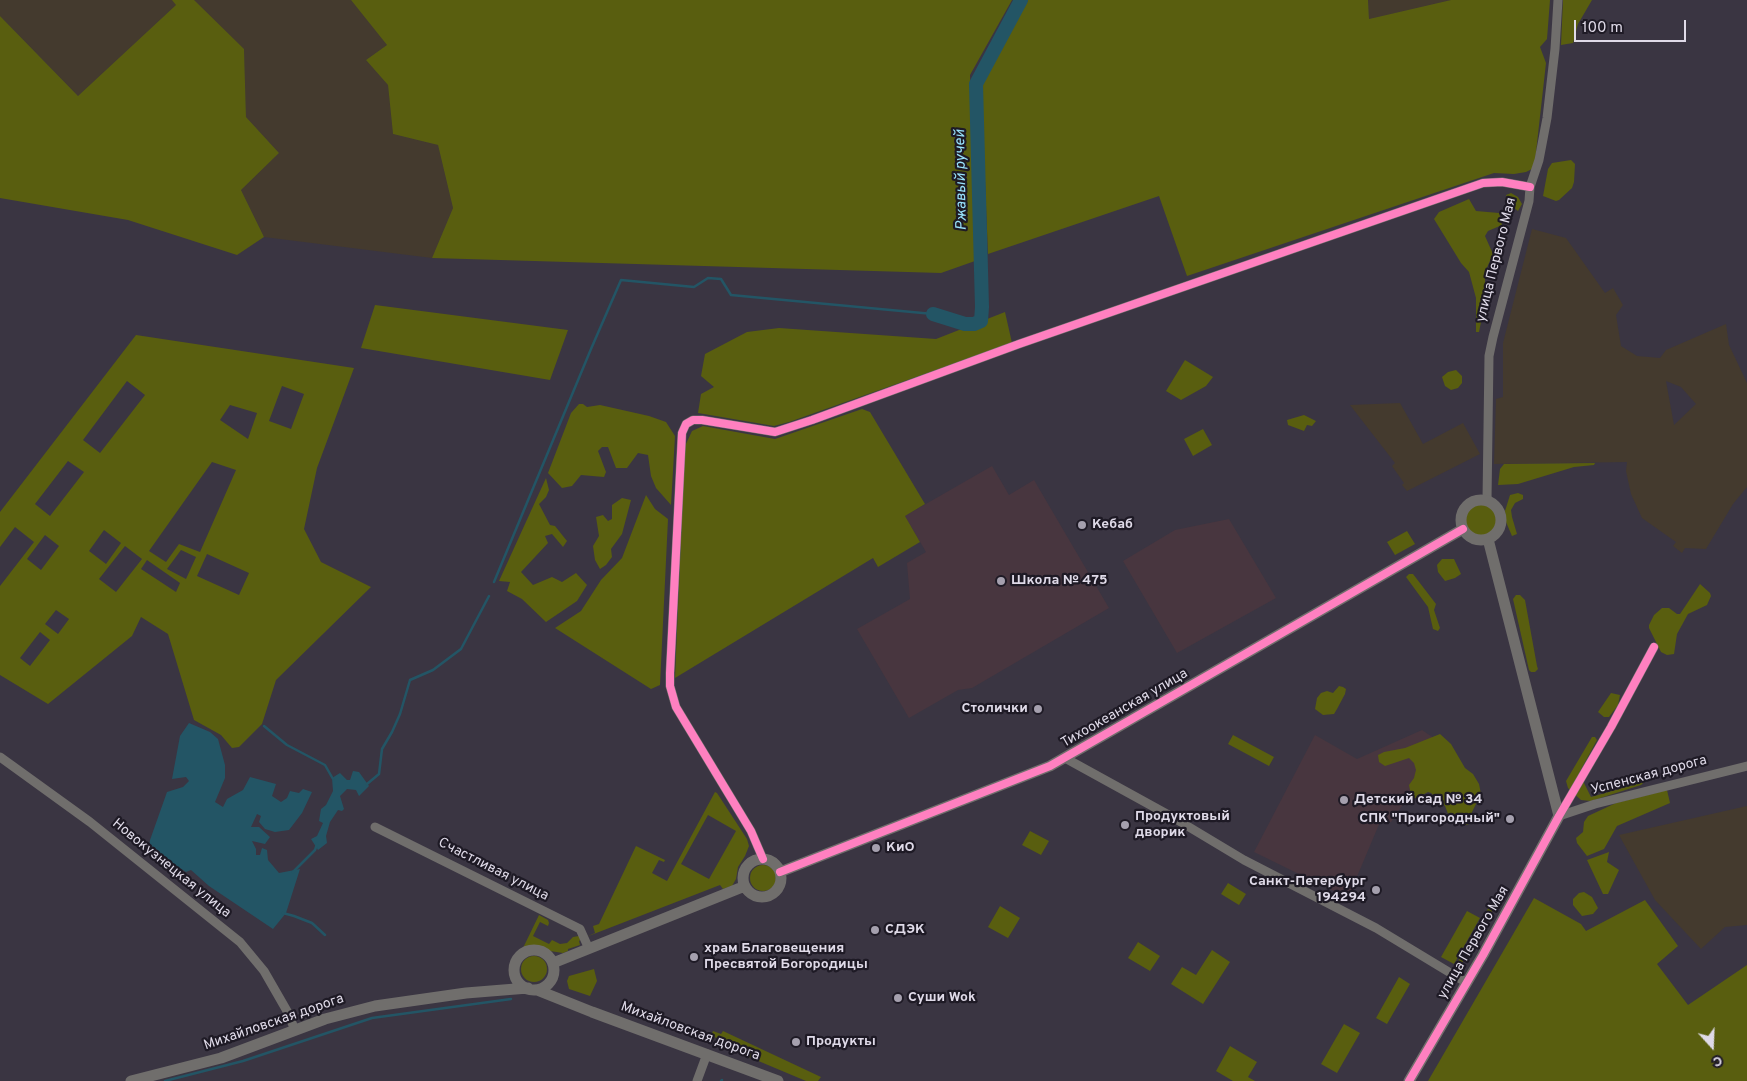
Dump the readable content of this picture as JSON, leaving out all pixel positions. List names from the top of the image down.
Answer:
{
  "streets": {
    "street": [
      "улица Первого Мая",
      "Тихоокеанская улица",
      "Успенская дорога",
      "Новокузнецкая улица",
      "Счастливая улица",
      "Михайловская дорога"
    ]
  },
  "crossings": [
    ["улица Первого Мая", "Тихоокеанская улица"],
    ["улица Первого Мая", "Успенская дорога"],
    ["Новокузнецкая улица", "Михайловская дорога"]
  ],
  "water": ["Ржавый ручей"],
  "places": [
    "Кебаб",
    "Школа № 475",
    "Столички",
    "Детский сад № 34",
    "СПК \"Пригородный\"",
    "Продуктовый дворик",
    "КиО",
    "Санкт-Петербург 194294",
    "СДЭК",
    "храм Благовещения Пресвятой Богородицы",
    "Суши Wok",
    "Продукты"
  ],
  "scale_bar": "100 m",
  "north": "bottom"
}
